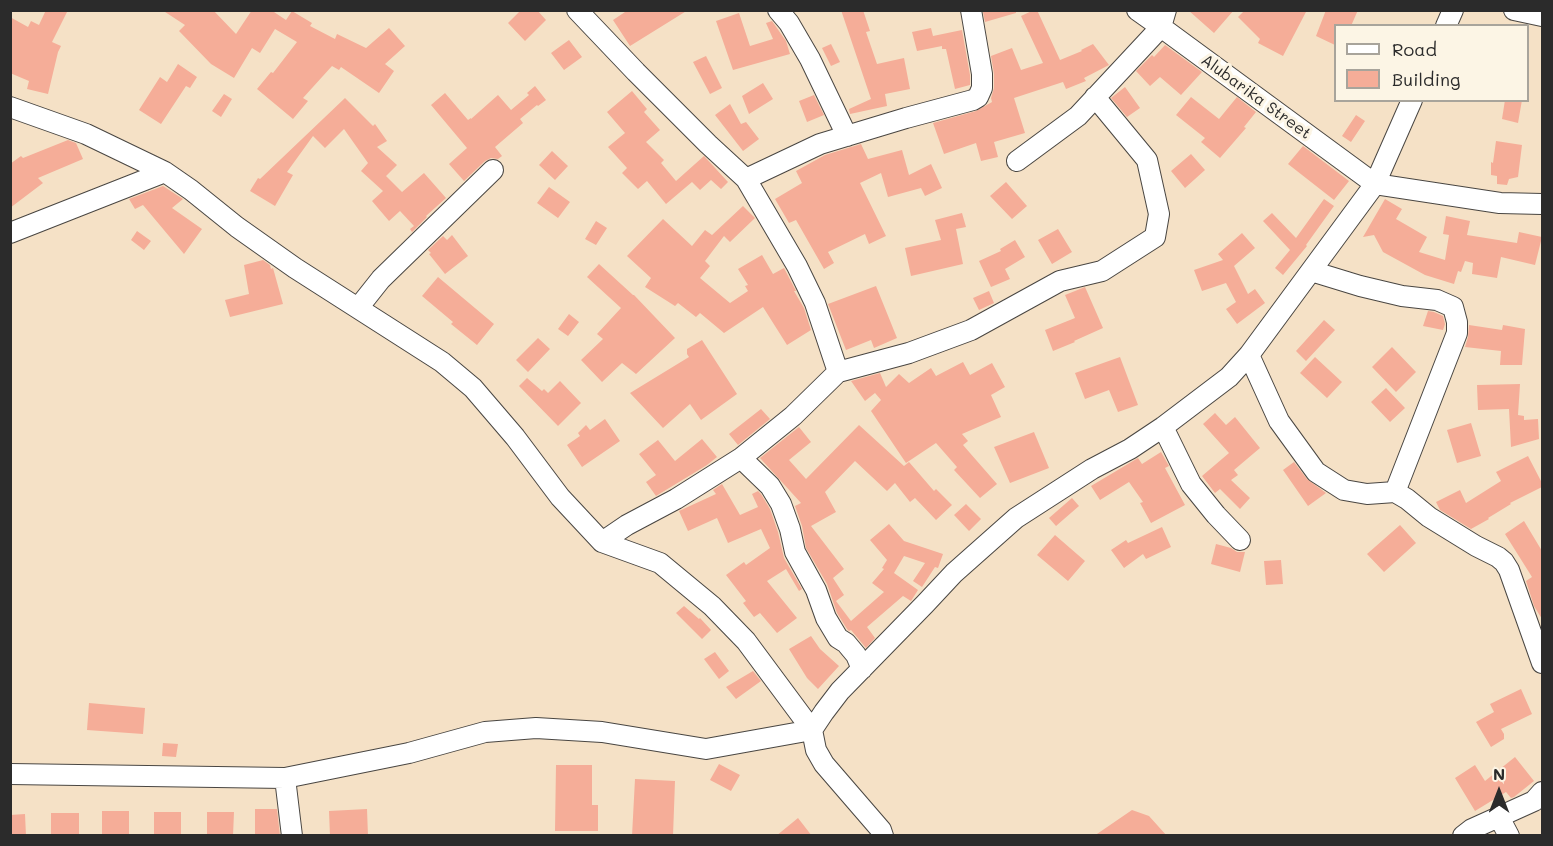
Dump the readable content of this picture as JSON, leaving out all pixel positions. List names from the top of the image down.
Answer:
{
  "streets": {
    "street": ["Alubarika Street"]
  },
  "legend": ["Road", "Building"],
  "north": "top"
}
